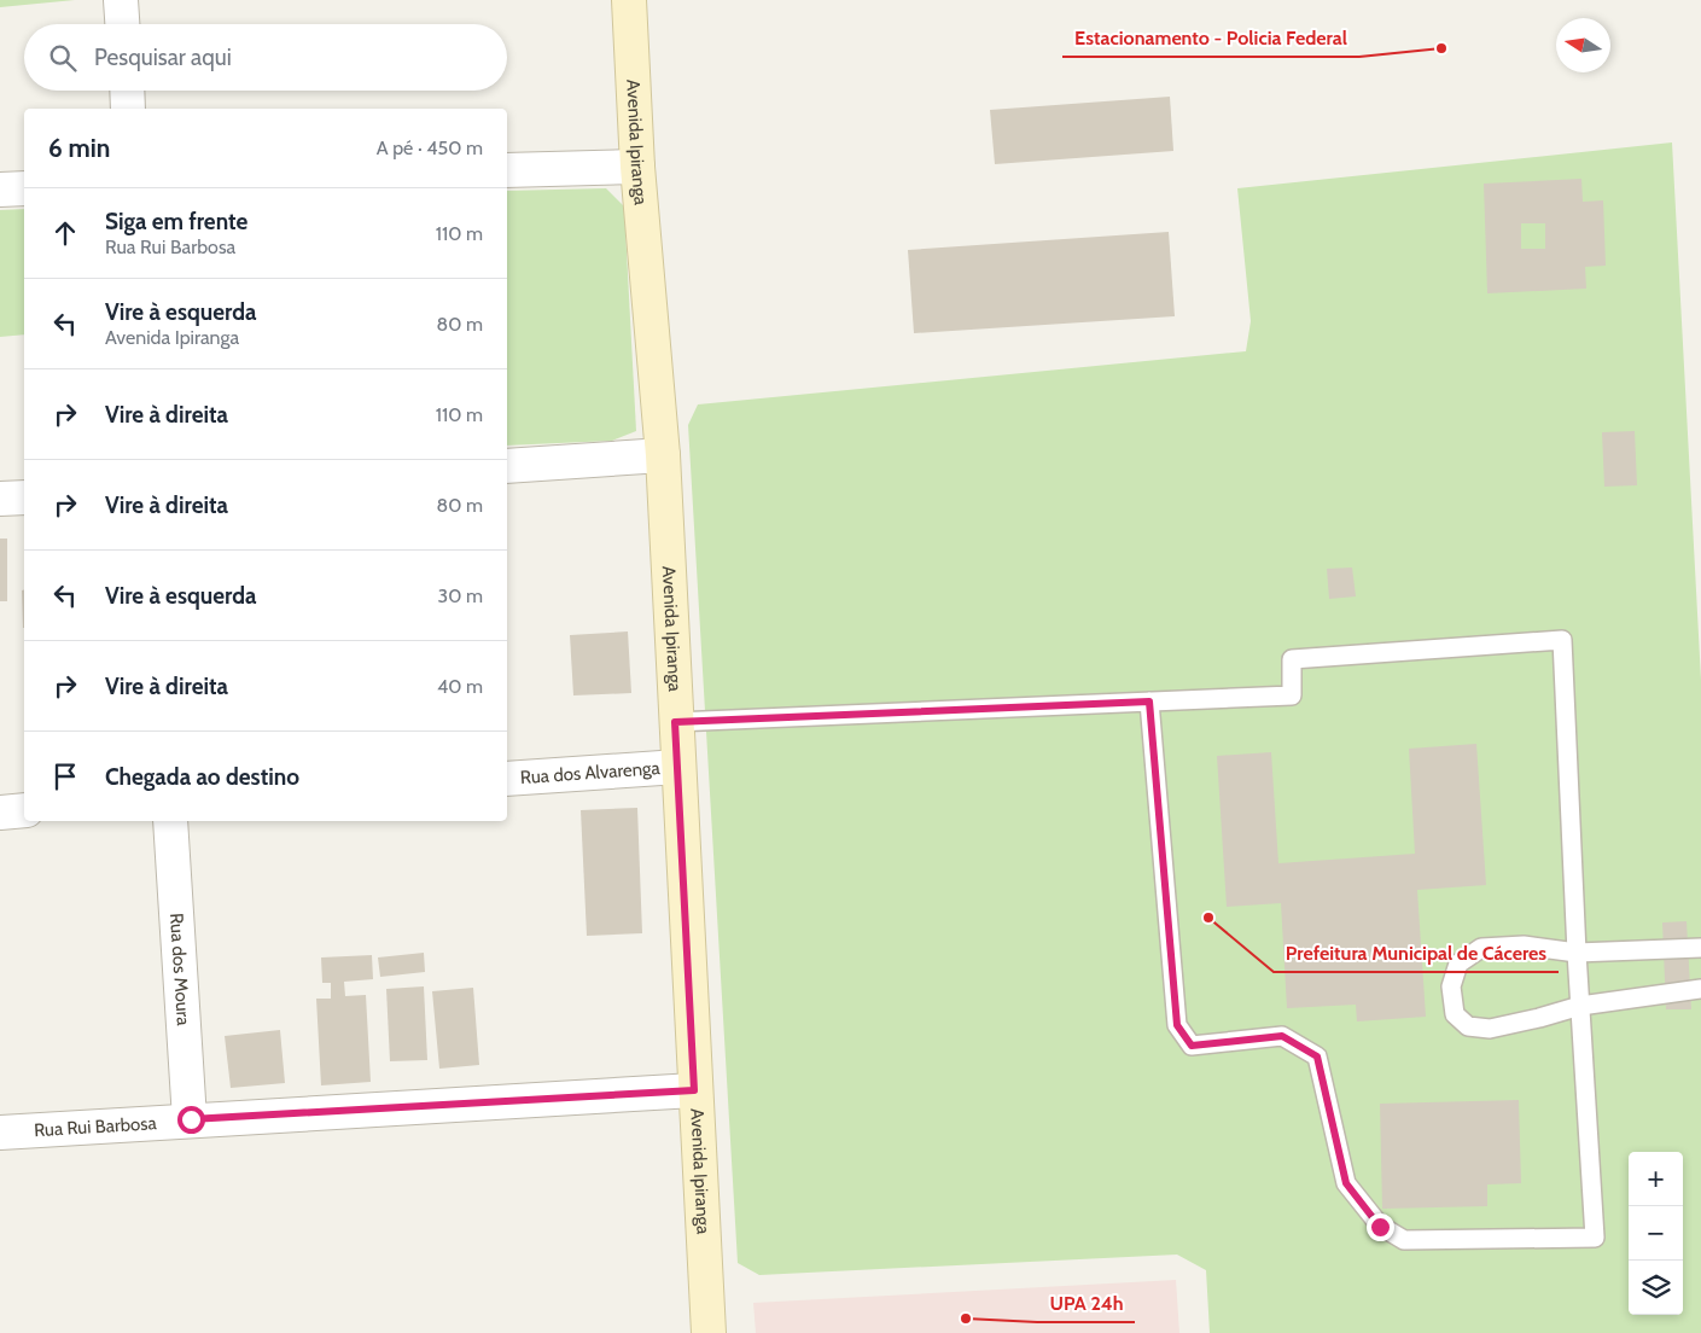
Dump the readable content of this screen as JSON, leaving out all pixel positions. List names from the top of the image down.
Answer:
{
  "streets": {
    "street": [
      "Avenida Ipiranga",
      "Rua dos Alvarenga",
      "Rua dos Moura",
      "Rua Rui Barbosa"
    ]
  },
  "crossings": [
    ["Avenida Ipiranga", "Rua dos Alvarenga"],
    ["Avenida Ipiranga", "Rua Rui Barbosa"],
    ["Rua dos Moura", "Rua Rui Barbosa"]
  ],
  "places": ["Estacionamento - Policia Federal", "Prefeitura Municipal de Cáceres", "UPA 24h"],
  "north": "left",
  "page": {
    "search": "Pesquisar aqui",
    "heading": ["6 min", "A pé · 450 m"],
    "list": [
      ["Siga em frente", "Rua Rui Barbosa", "110 m"],
      ["Vire à esquerda", "Avenida Ipiranga", "80 m"],
      ["Vire à direita", "110 m"],
      ["Vire à direita", "80 m"],
      ["Vire à esquerda", "30 m"],
      ["Vire à direita", "40 m"],
      "Chegada ao destino"
    ],
    "map_buttons": ["+", "−"]
  }
}
